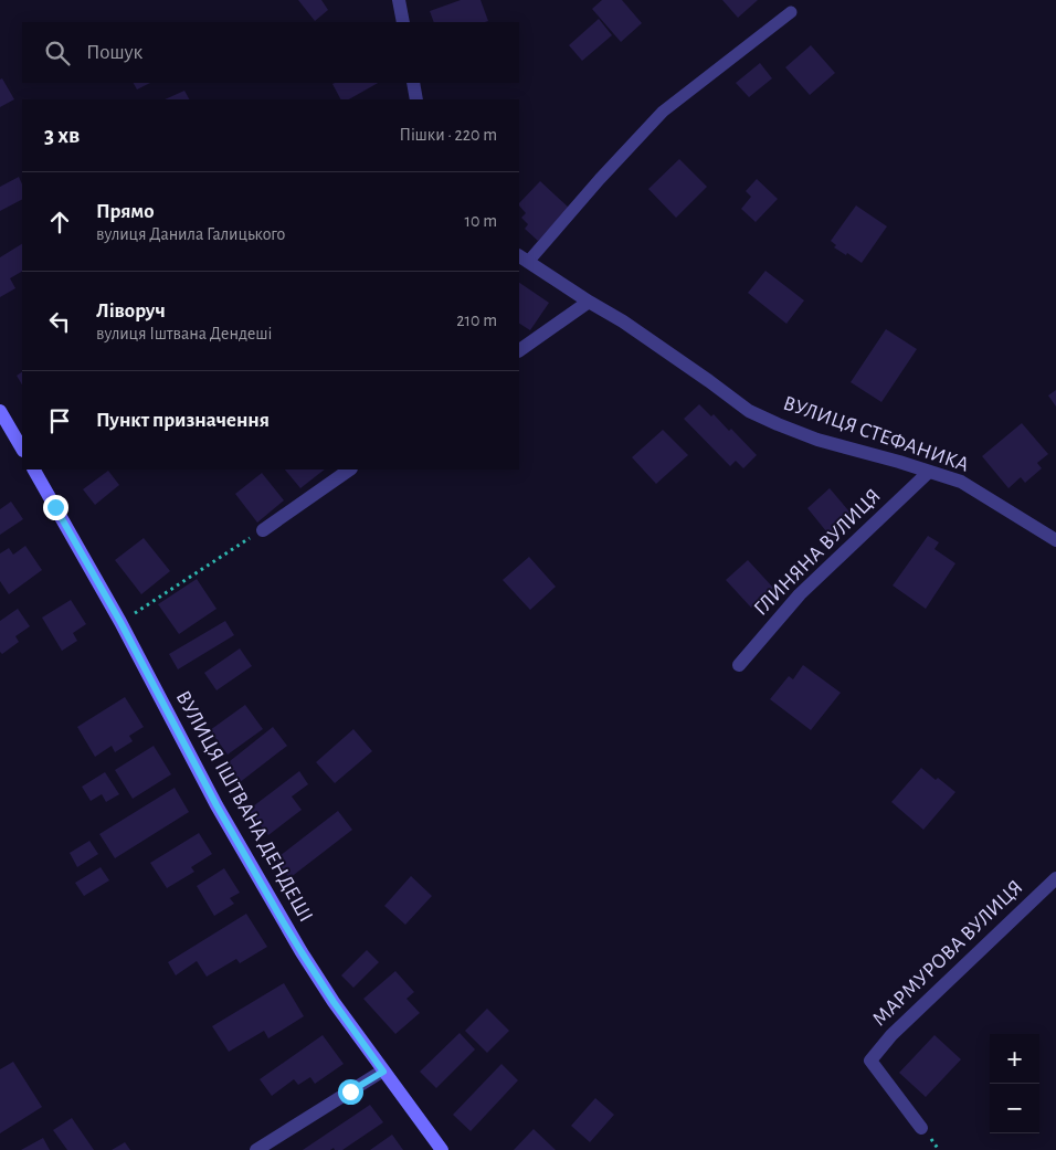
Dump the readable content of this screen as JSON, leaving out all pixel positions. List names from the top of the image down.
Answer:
{
  "streets": {
    "street": [
      "ВУЛИЦЯ СТЕФАНИКА",
      "ГЛИНЯНА ВУЛИЦЯ",
      "ВУЛИЦЯ ІШТВАНА ДЕНДЕШІ",
      "МАРМУРОВА ВУЛИЦЯ"
    ]
  },
  "crossings": [
    ["ВУЛИЦЯ СТЕФАНИКА", "ГЛИНЯНА ВУЛИЦЯ"]
  ],
  "page": {
    "search": "Пошук",
    "heading": ["3 хв", "Пішки · 220 m"],
    "list": [
      ["Прямо", "вулиця Данила Галицького", "10 m"],
      ["Ліворуч", "вулиця Іштвана Дендеші", "210 m"],
      "Пункт призначення"
    ],
    "map_buttons": ["+", "−"]
  }
}
